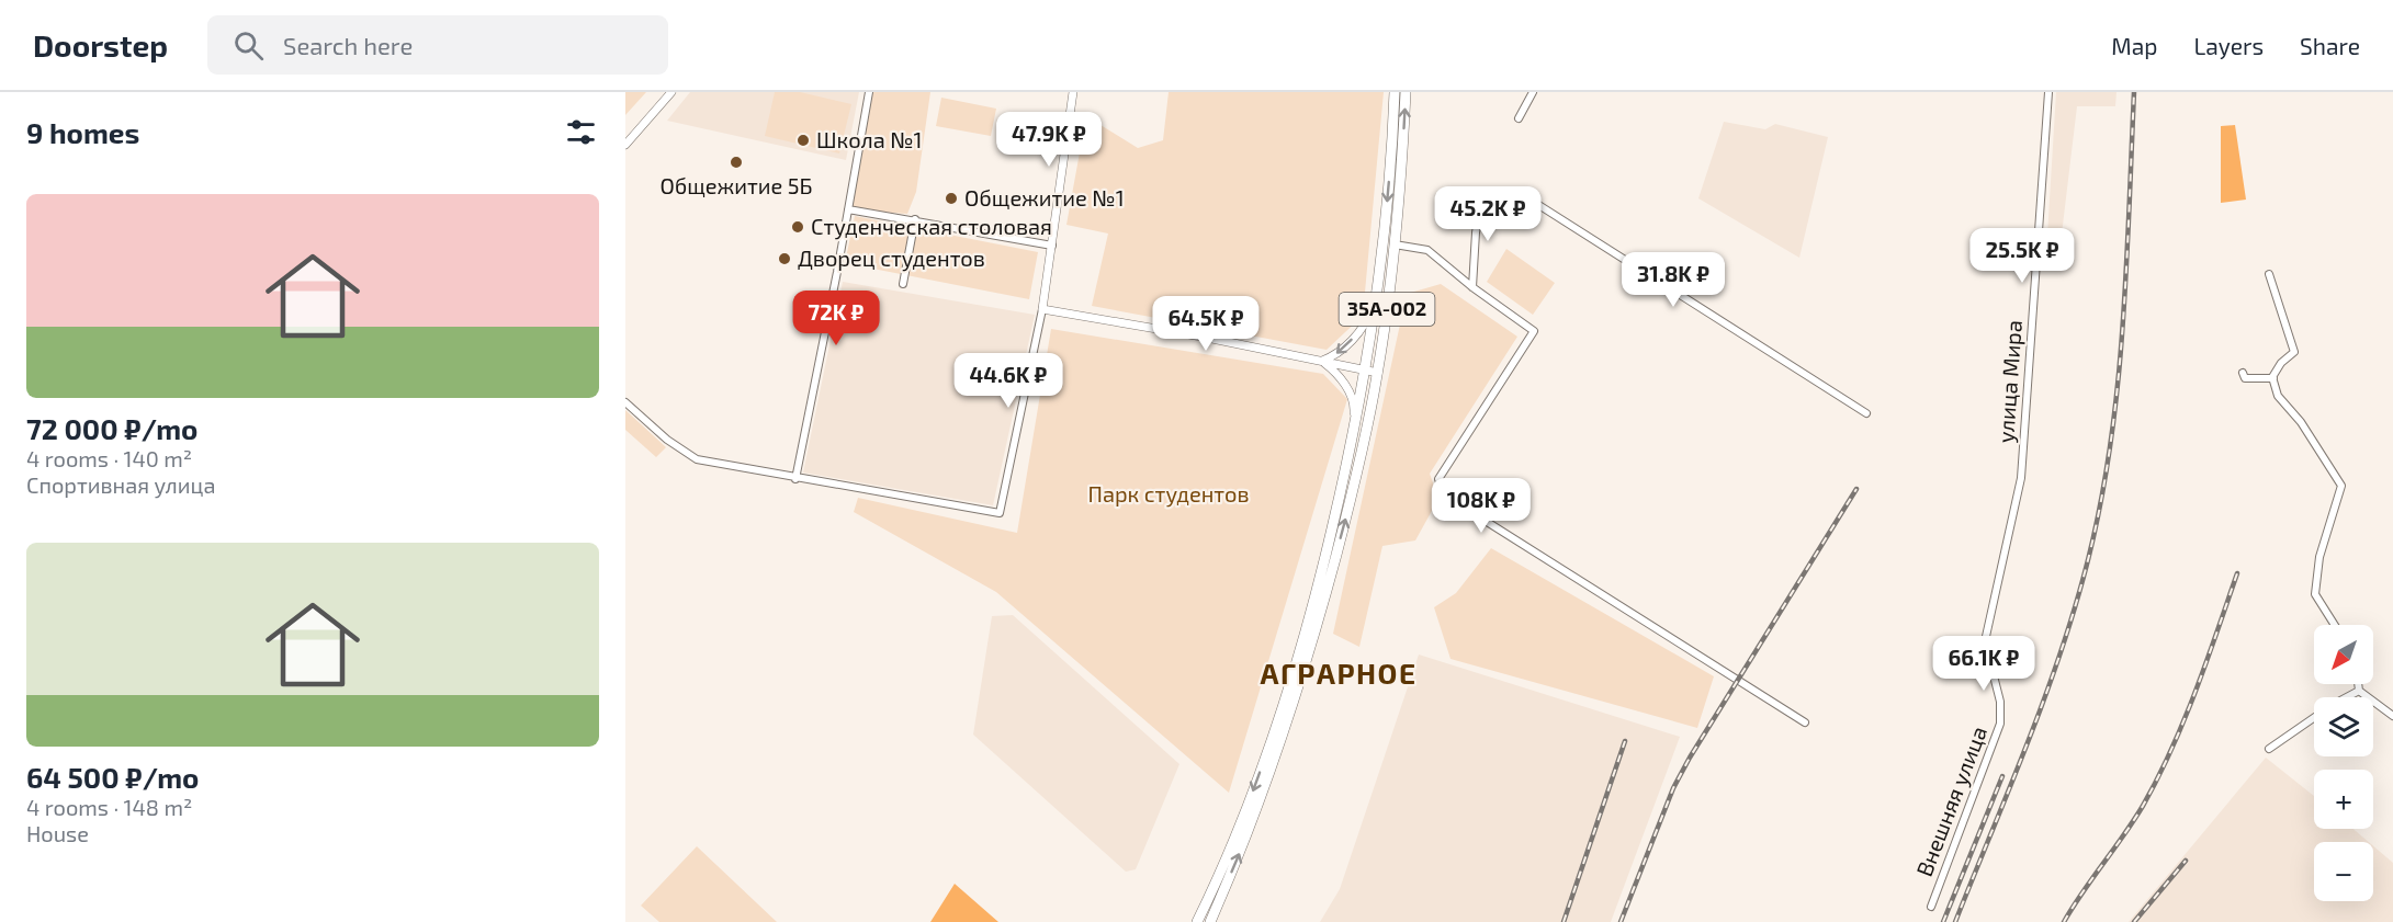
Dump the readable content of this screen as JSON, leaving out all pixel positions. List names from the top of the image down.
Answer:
{
  "streets": {
    "main road": ["35А-002"],
    "street": ["улица Мира", "Внешняя улица"]
  },
  "crossings": [
    ["улица Мира", "Внешняя улица"]
  ],
  "districts": ["АГРАРНОЕ"],
  "parks": ["Парк студентов"],
  "places": [
    "Школа №1",
    "Общежитие 5Б",
    "Общежитие №1",
    "Студенческая столовая",
    "Дворец студентов"
  ],
  "north": "bottom left",
  "page": {
    "header": "Doorstep",
    "search": "Search here",
    "nav": ["Map", "Layers", "Share"],
    "heading": "9 homes",
    "price": [
      "47.9K ₽",
      "45.2K ₽",
      "25.5K ₽",
      "31.8K ₽",
      "72K ₽",
      "64.5K ₽",
      "44.6K ₽",
      "108K ₽",
      "66.1K ₽"
    ],
    "list": [
      {
        "name": "72 000 ₽/mo",
        "note": "4 rooms · 140 m² · Спортивная улица"
      },
      {
        "name": "64 500 ₽/mo",
        "note": "4 rooms · 148 m² · House"
      }
    ],
    "map_buttons": ["+", "−"]
  }
}
